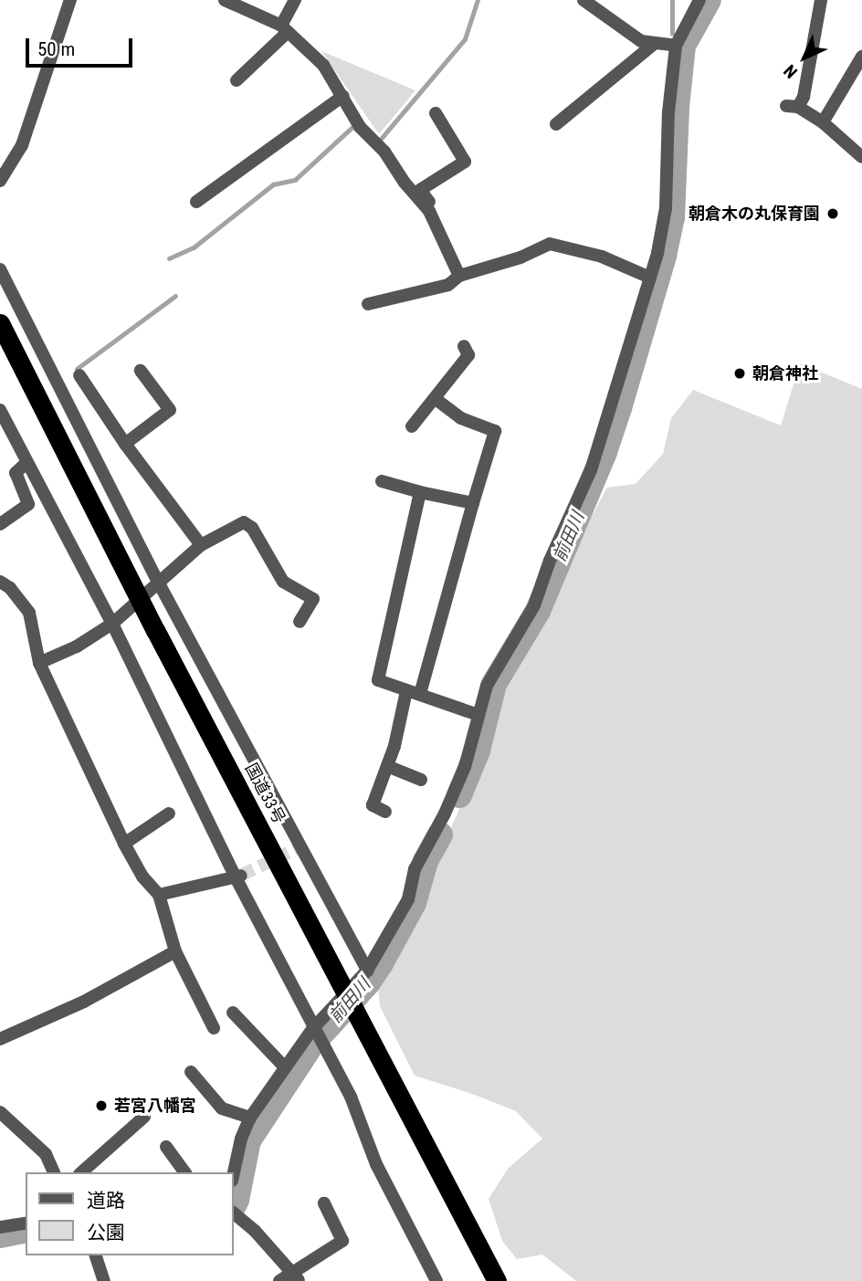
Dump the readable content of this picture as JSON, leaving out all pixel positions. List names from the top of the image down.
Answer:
{
  "streets": {
    "highway": ["国道33号"]
  },
  "water": ["前田川"],
  "places": ["朝倉木の丸保育園", "朝倉神社", "若宮八幡宮"],
  "legend": ["道路", "公園"],
  "scale_bar": "50 m",
  "north": "bottom left"
}
